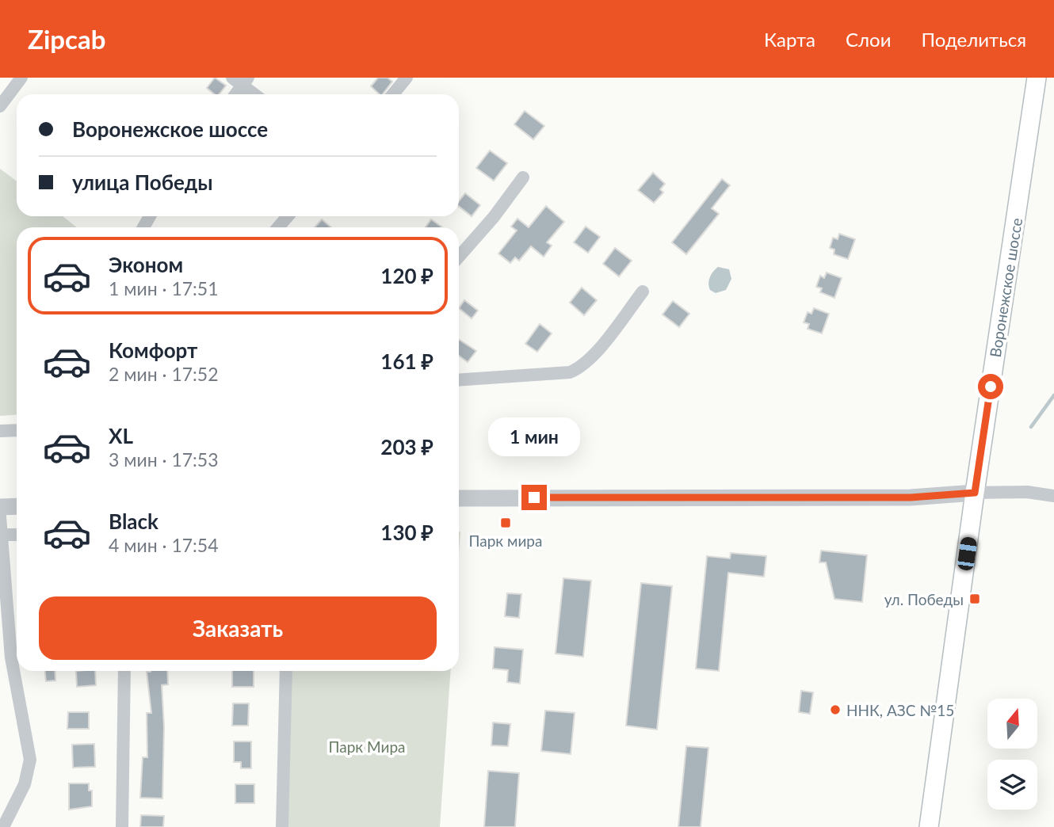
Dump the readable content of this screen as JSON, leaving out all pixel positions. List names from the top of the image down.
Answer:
{
  "streets": {
    "main road": ["Воронежское шоссе"]
  },
  "parks": ["Парк Мира"],
  "places": {
    "transit": ["Парк мира", "ул. Победы"],
    "other": ["ННК, АЗС №15"]
  },
  "north": "top",
  "page": {
    "header": "Zipcab",
    "nav": ["Карта", "Слои", "Поделиться"],
    "banner": ["Воронежское шоссе", "улица Победы"],
    "list": [
      {
        "name": "Эконом",
        "note": "1 мин · 17:51",
        "value": "120 ₽"
      },
      {
        "name": "Комфорт",
        "note": "2 мин · 17:52",
        "value": "161 ₽"
      },
      {
        "name": "XL",
        "note": "3 мин · 17:53",
        "value": "203 ₽"
      },
      {
        "name": "Black",
        "note": "4 мин · 17:54",
        "value": "130 ₽"
      }
    ],
    "bubble": "1 мин",
    "buttons": "Заказать"
  }
}
